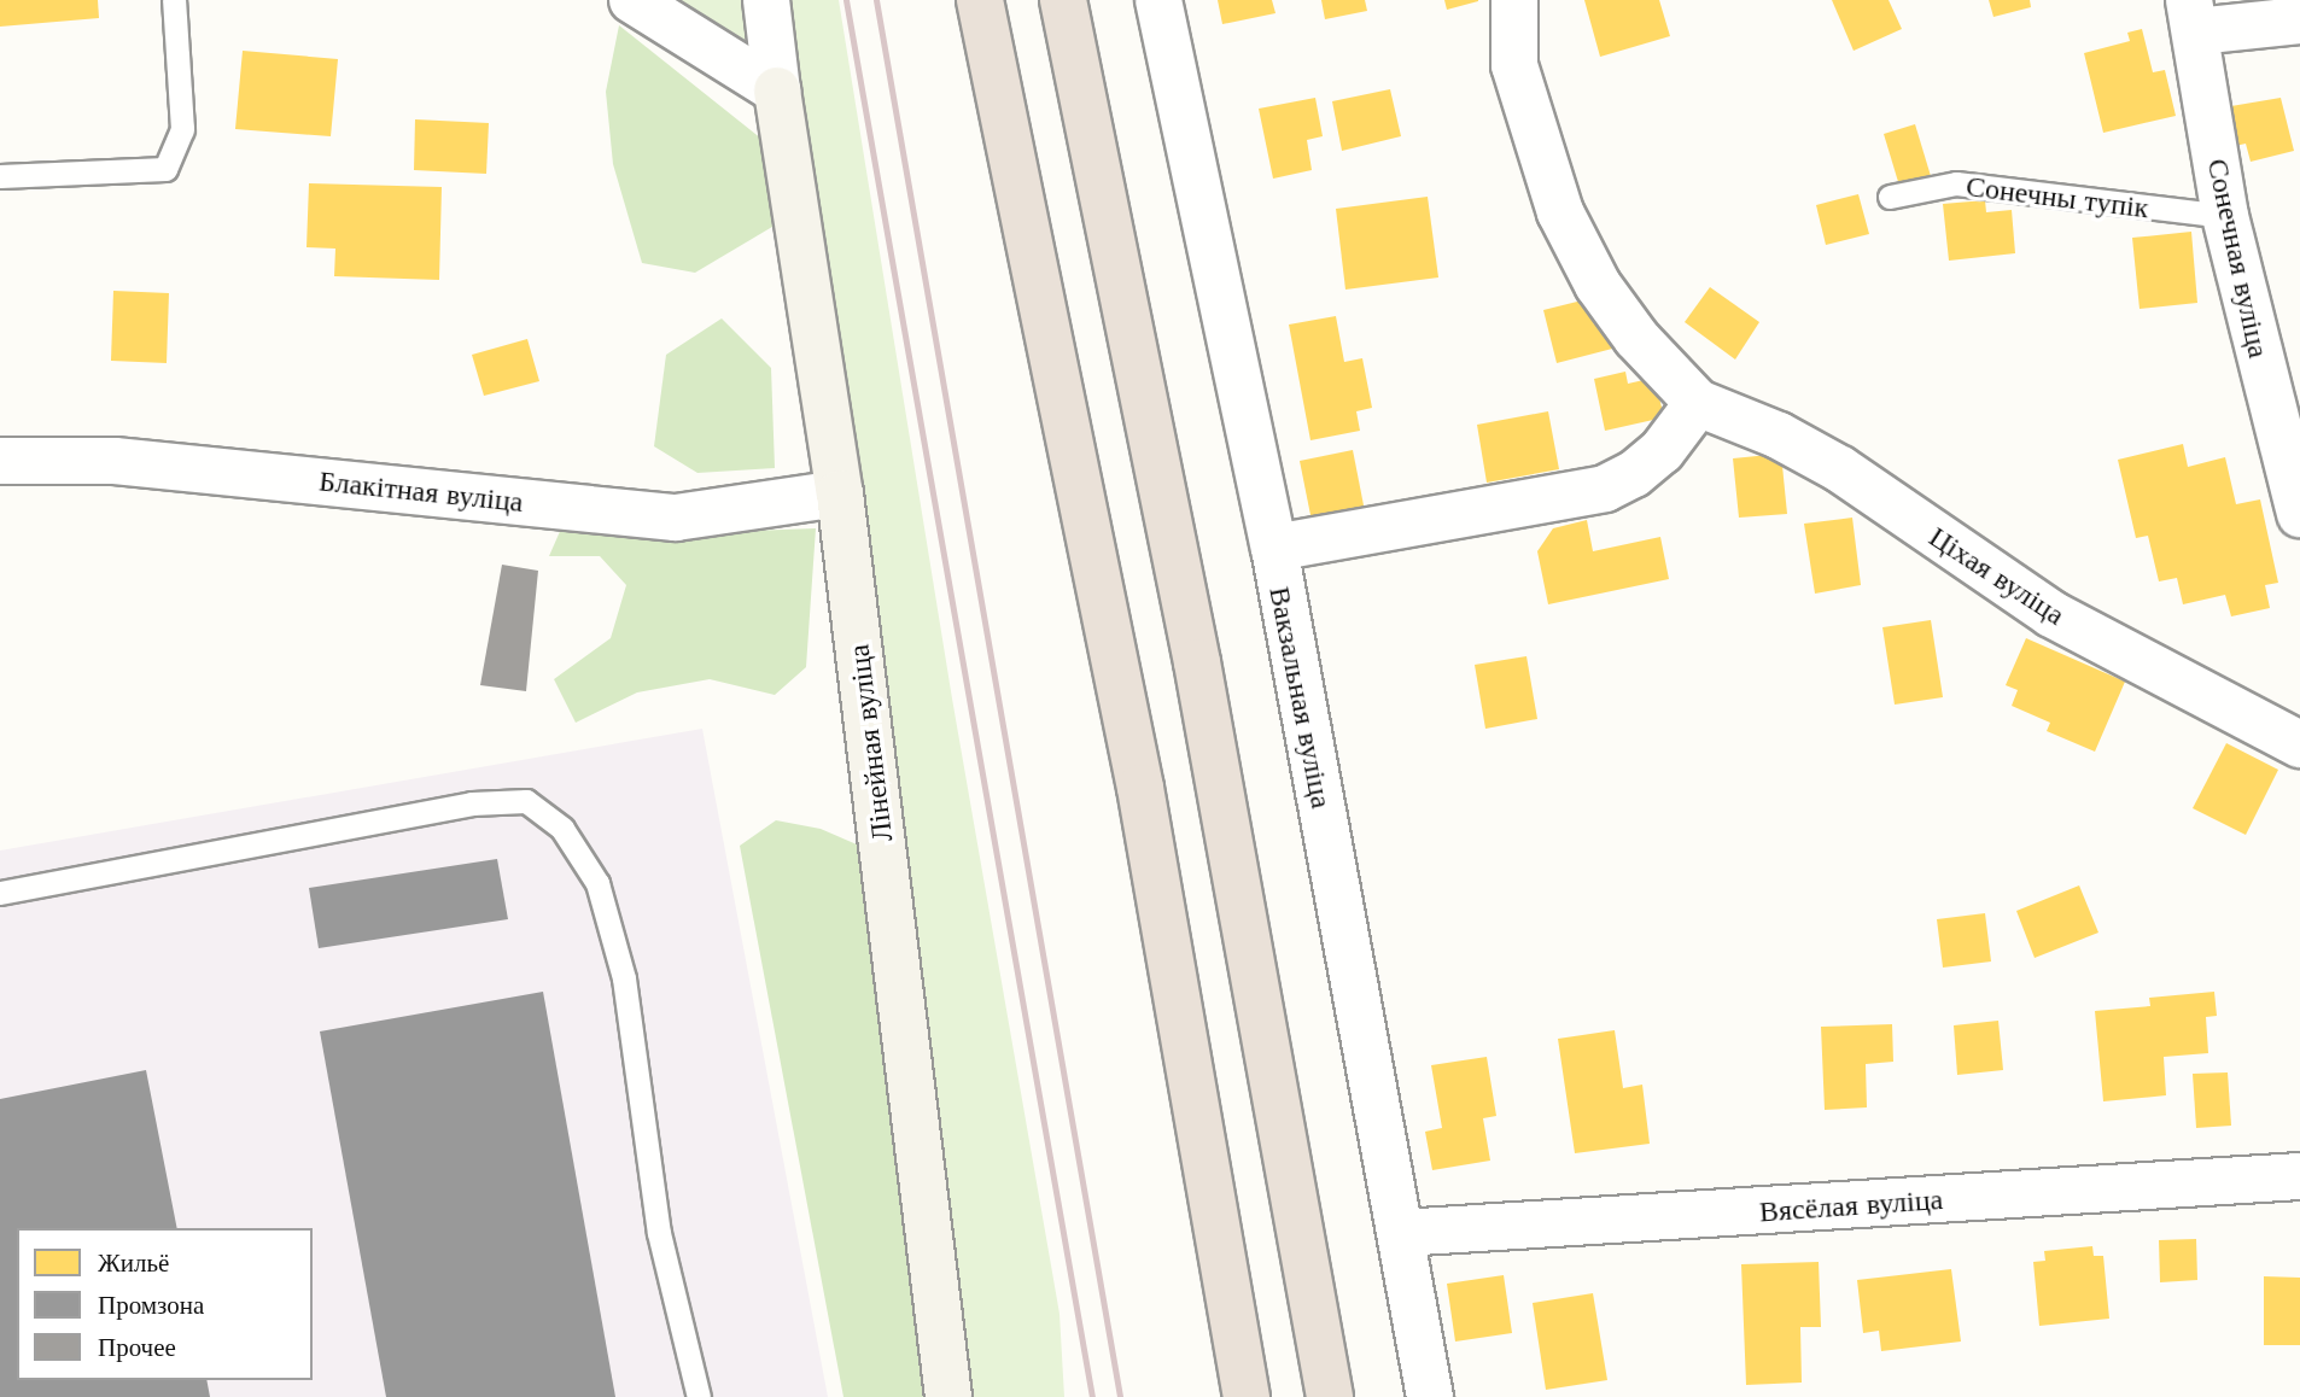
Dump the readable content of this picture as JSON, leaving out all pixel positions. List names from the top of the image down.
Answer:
{
  "streets": {
    "street": [
      "Сонечная вуліца",
      "Блакітная вуліца",
      "Ціхая вуліца",
      "Вакзальная вуліца",
      "Лінейная вуліца",
      "Вясёлая вуліца"
    ],
    "lane": ["Сонечны тупік"]
  },
  "crossings": [
    ["Сонечны тупік", "Сонечная вуліца"],
    ["Блакітная вуліца", "Лінейная вуліца"],
    ["Вакзальная вуліца", "Вясёлая вуліца"]
  ],
  "legend": ["Жильё", "Промзона", "Прочее"]
}
